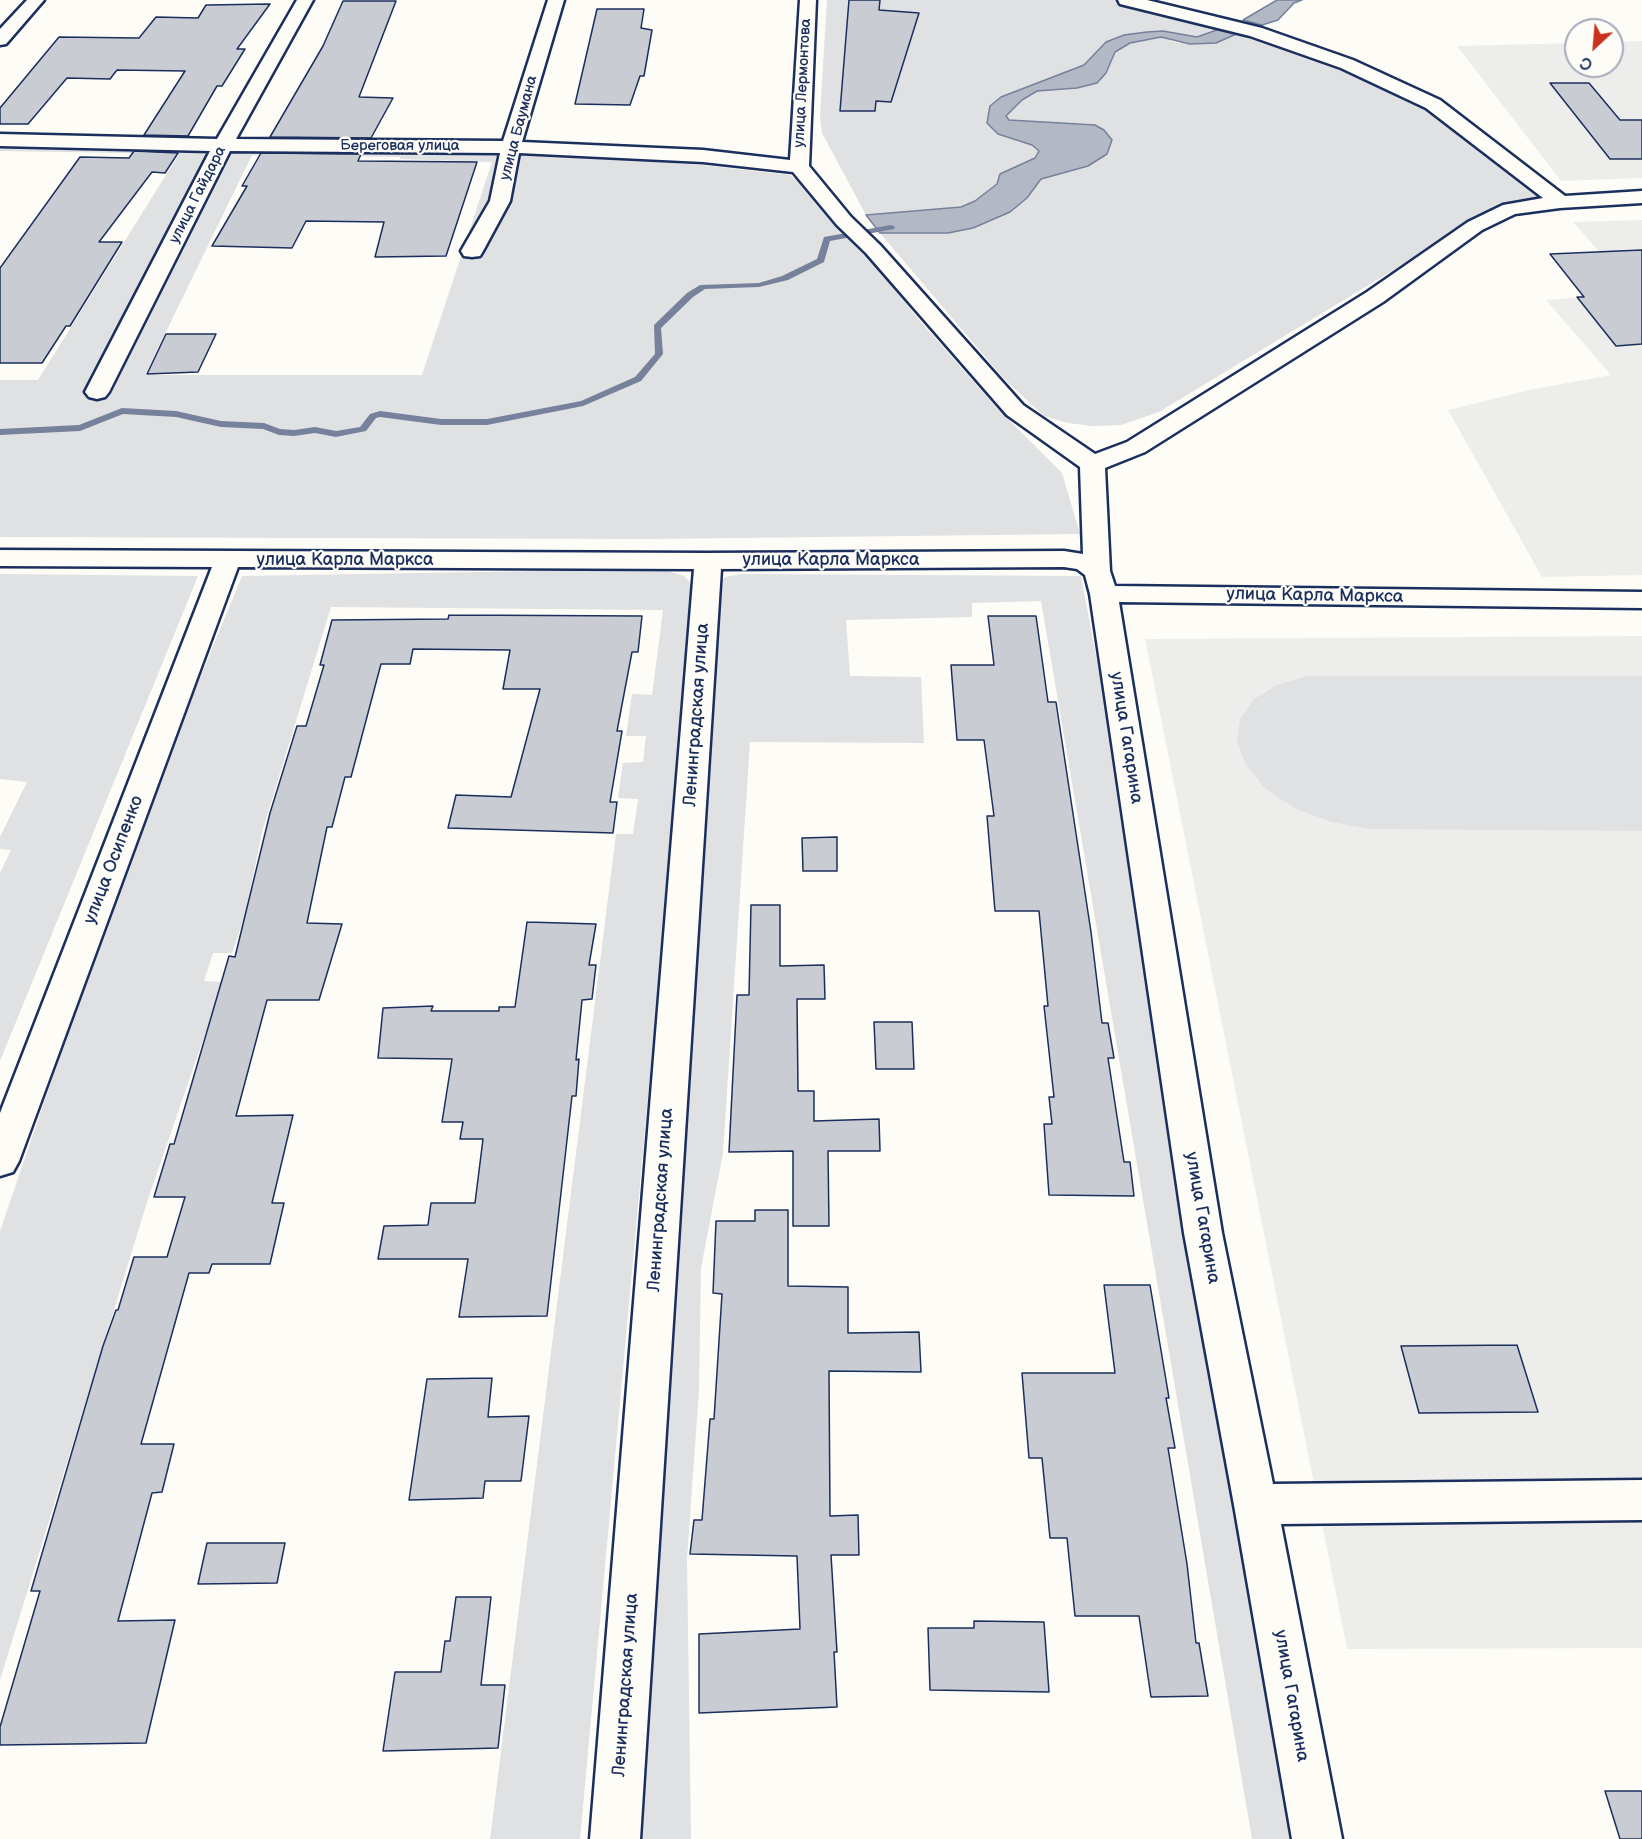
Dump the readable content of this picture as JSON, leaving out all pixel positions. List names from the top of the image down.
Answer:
{
  "streets": {
    "street": [
      "улица Лермонтова",
      "улица Баумана",
      "Береговая улица",
      "улица Гайдара",
      "улица Карла Маркса",
      "Ленинградская улица",
      "улица Гагарина",
      "улица Осипенко"
    ]
  },
  "crossings": [
    ["улица Лермонтова", "Береговая улица"],
    ["улица Баумана", "Береговая улица"],
    ["Береговая улица", "улица Гайдара"],
    ["улица Карла Маркса", "Ленинградская улица"],
    ["улица Карла Маркса", "улица Гагарина"],
    ["улица Карла Маркса", "улица Осипенко"]
  ],
  "north": "bottom left"
}
